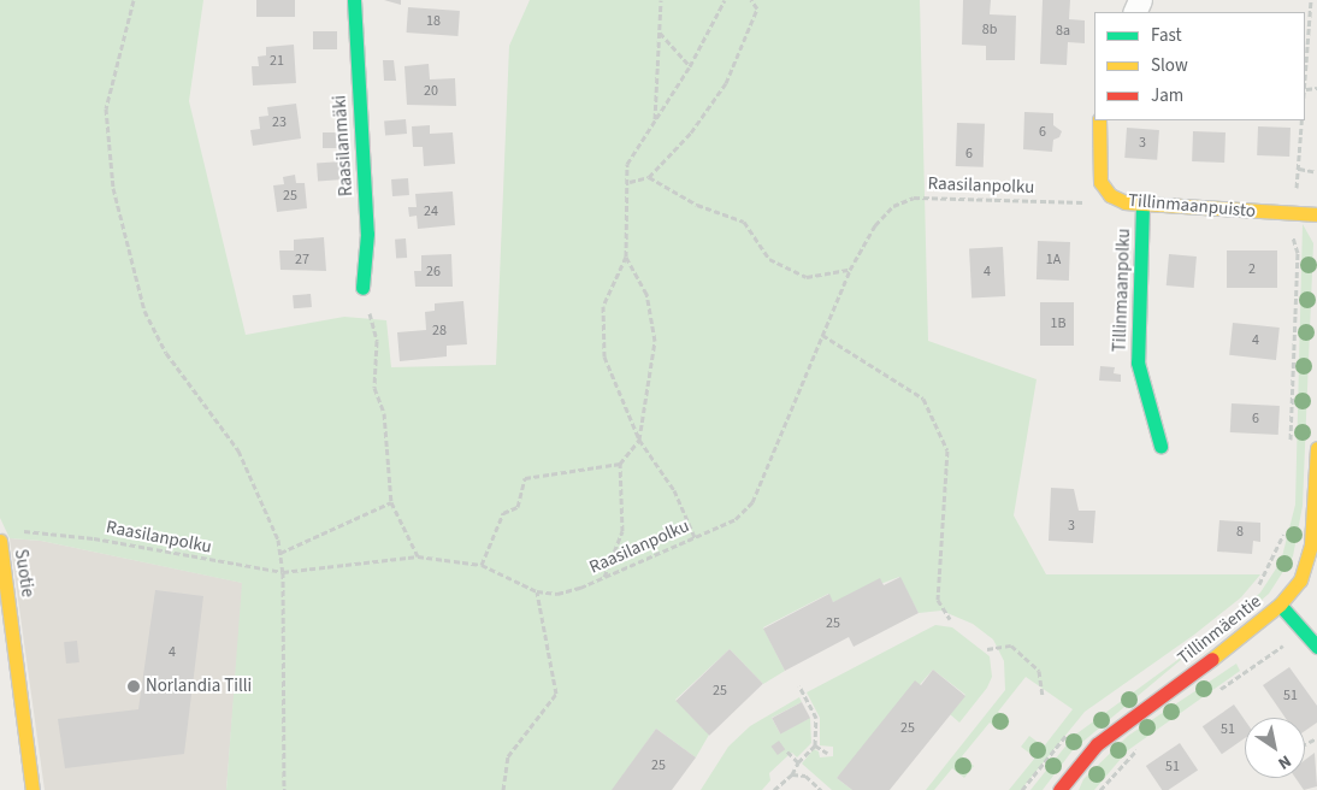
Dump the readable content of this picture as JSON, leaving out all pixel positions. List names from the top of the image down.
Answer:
{
  "streets": {
    "street": [
      "Raasilanmäki",
      "Tillinmaanpuisto",
      "Tillinmaanpolku",
      "Suotie",
      "Tillinmäentie"
    ],
    "path": ["Raasilanpolku"]
  },
  "crossings": [
    ["Tillinmaanpuisto", "Tillinmaanpolku"]
  ],
  "places": ["Norlandia Tilli"],
  "house_numbers": [
    "18",
    "8b",
    "8a",
    "21",
    "20",
    "23",
    "6",
    "3",
    "6",
    "25",
    "24",
    "27",
    "1A",
    "2",
    "26",
    "4",
    "1B",
    "28",
    "4",
    "6",
    "3",
    "8",
    "25",
    "4",
    "25",
    "51",
    "25",
    "51",
    "25",
    "51"
  ],
  "legend": ["Fast", "Slow", "Jam"],
  "north": "bottom right"
}
